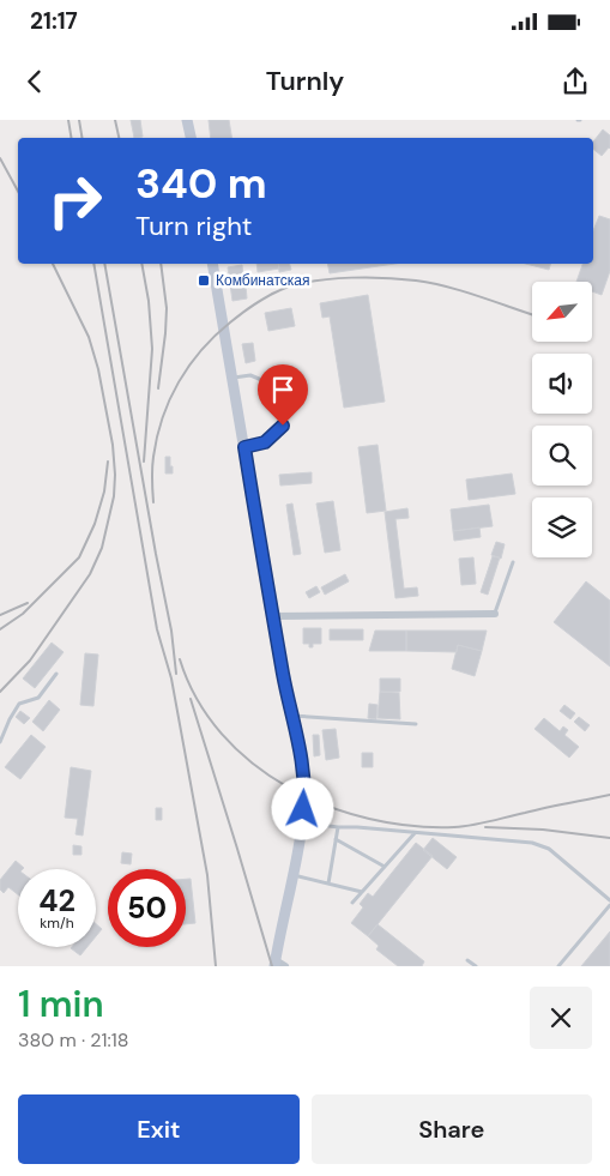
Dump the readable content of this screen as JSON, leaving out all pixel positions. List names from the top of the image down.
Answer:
{
  "places": {
    "transit": ["Комбинатская"]
  },
  "north": "bottom left",
  "page": {
    "status": "21:17",
    "header": "Turnly",
    "turn": ["340 m", "Turn right"],
    "speed": "42 km/h",
    "limit": "50",
    "heading": ["1 min", "380 m · 21:18"],
    "buttons": ["Exit", "Share"]
  }
}
